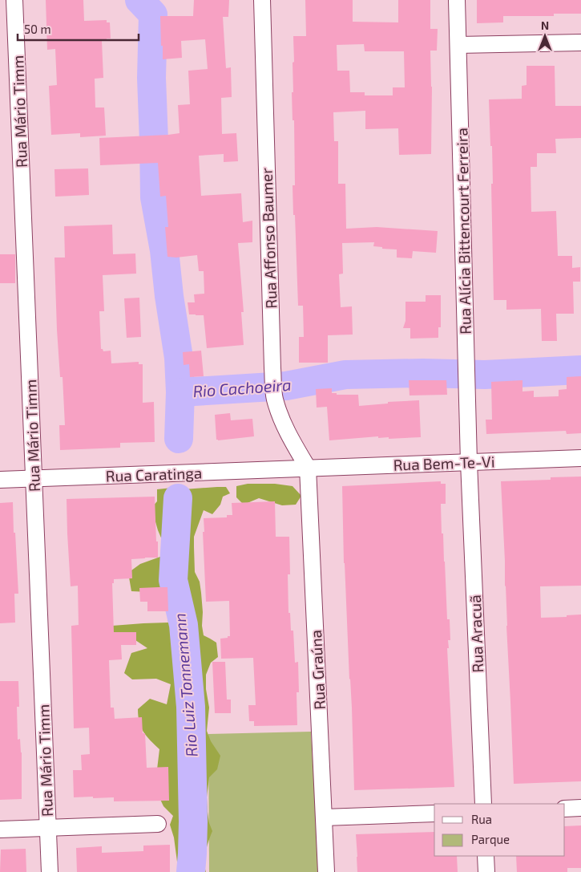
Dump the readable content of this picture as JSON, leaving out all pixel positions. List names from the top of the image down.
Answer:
{
  "streets": {
    "street": [
      "Rua Mário Timm",
      "Rua Alícia Bittencourt Ferreira",
      "Rua Affonso Baumer",
      "Rua Bem-Te-Vi",
      "Rua Caratinga",
      "Rua Aracuã",
      "Rua Graúna"
    ]
  },
  "crossings": [
    ["Rua Mário Timm", "Rua Caratinga"],
    ["Rua Alícia Bittencourt Ferreira", "Rua Bem-Te-Vi"],
    ["Rua Alícia Bittencourt Ferreira", "Rua Aracuã"],
    ["Rua Affonso Baumer", "Rua Bem-Te-Vi"],
    ["Rua Affonso Baumer", "Rua Caratinga"],
    ["Rua Affonso Baumer", "Rua Graúna"],
    ["Rua Bem-Te-Vi", "Rua Caratinga"],
    ["Rua Bem-Te-Vi", "Rua Aracuã"],
    ["Rua Bem-Te-Vi", "Rua Graúna"],
    ["Rua Caratinga", "Rua Graúna"]
  ],
  "water": ["Rio Cachoeira", "Rio Luiz Tonnemann"],
  "legend": ["Rua", "Parque"],
  "scale_bar": "50 m",
  "north": "top"
}
